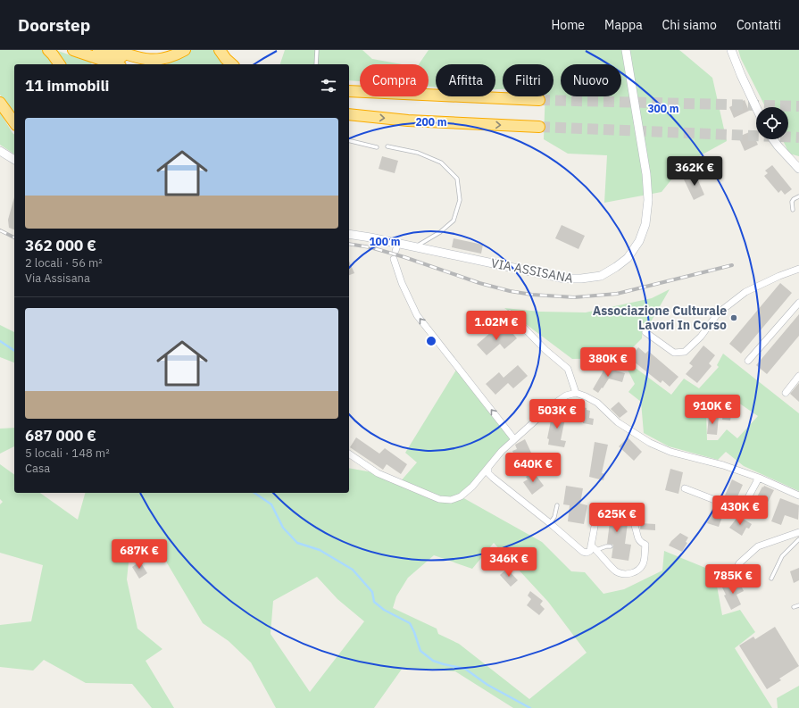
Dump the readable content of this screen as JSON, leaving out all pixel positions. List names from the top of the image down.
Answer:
{
  "streets": {
    "main road": ["VIA ASSISANA"]
  },
  "places": ["Associazione Culturale Lavori In Corso"],
  "page": {
    "header": "Doorstep",
    "nav": [
      "Home",
      "Mappa",
      "Chi siamo",
      "Contatti"
    ],
    "chip": [
      "Compra",
      "Affitta",
      "Filtri",
      "Nuovo"
    ],
    "heading": "11 immobili",
    "list": [
      {
        "name": "362 000 €",
        "note": "2 locali · 56 m² · Via Assisana"
      },
      {
        "name": "687 000 €",
        "note": "5 locali · 148 m² · Casa"
      }
    ],
    "price": [
      "362K €",
      "1.02M €",
      "380K €",
      "910K €",
      "503K €",
      "640K €",
      "430K €",
      "625K €",
      "687K €",
      "346K €",
      "785K €"
    ]
  },
  "rings": ["300 m", "200 m", "100 m"]
}
